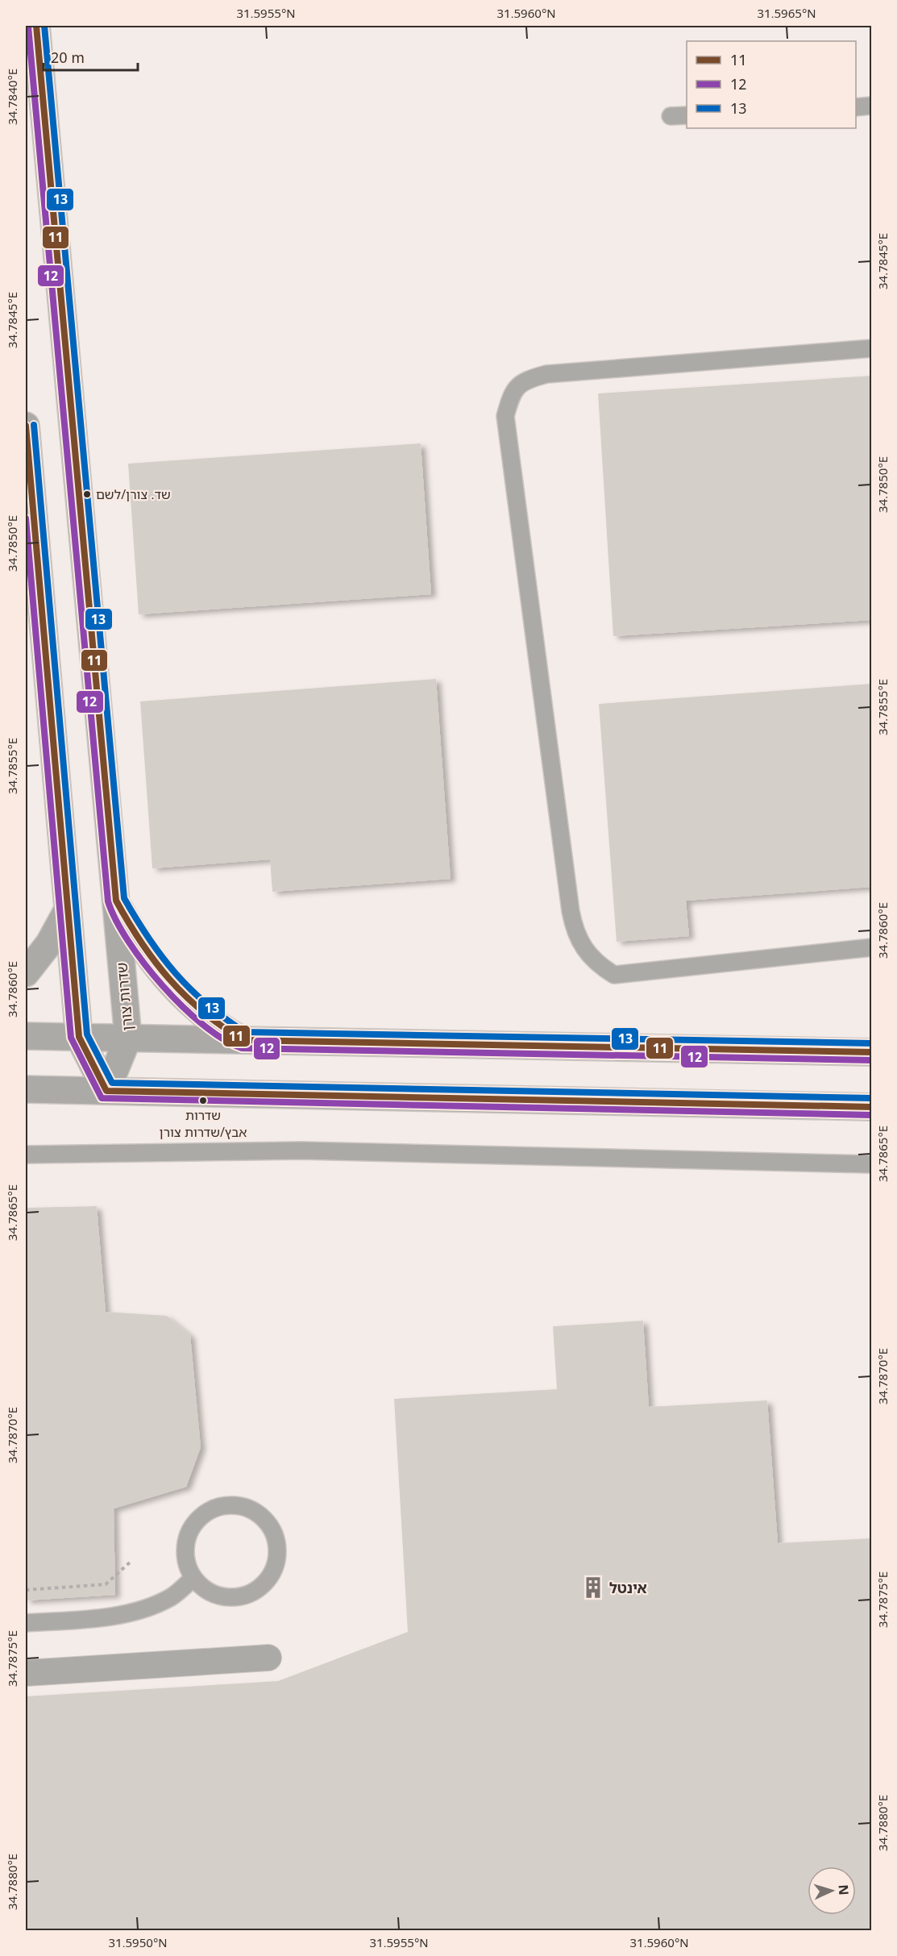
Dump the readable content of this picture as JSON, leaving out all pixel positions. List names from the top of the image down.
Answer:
{
  "streets": {
    "street": ["שדרות צורן"]
  },
  "places": {
    "other": ["שד. צורן/לשם", "שדרות אבץ/שדרות צורן"],
    "building": ["אינטל"]
  },
  "lines": ["transit line 11", "transit line 13", "transit line 12"],
  "legend": ["11", "12", "13"],
  "scale_bar": "20 m",
  "north": "right",
  "coordinates": [
    "31.5955°N",
    "31.5960°N",
    "31.5965°N",
    "34.7840°E",
    "34.7845°E",
    "34.7850°E",
    "34.7855°E",
    "34.7860°E",
    "34.7865°E",
    "34.7870°E",
    "34.7875°E",
    "34.7880°E",
    "31.5950°N"
  ]
}
